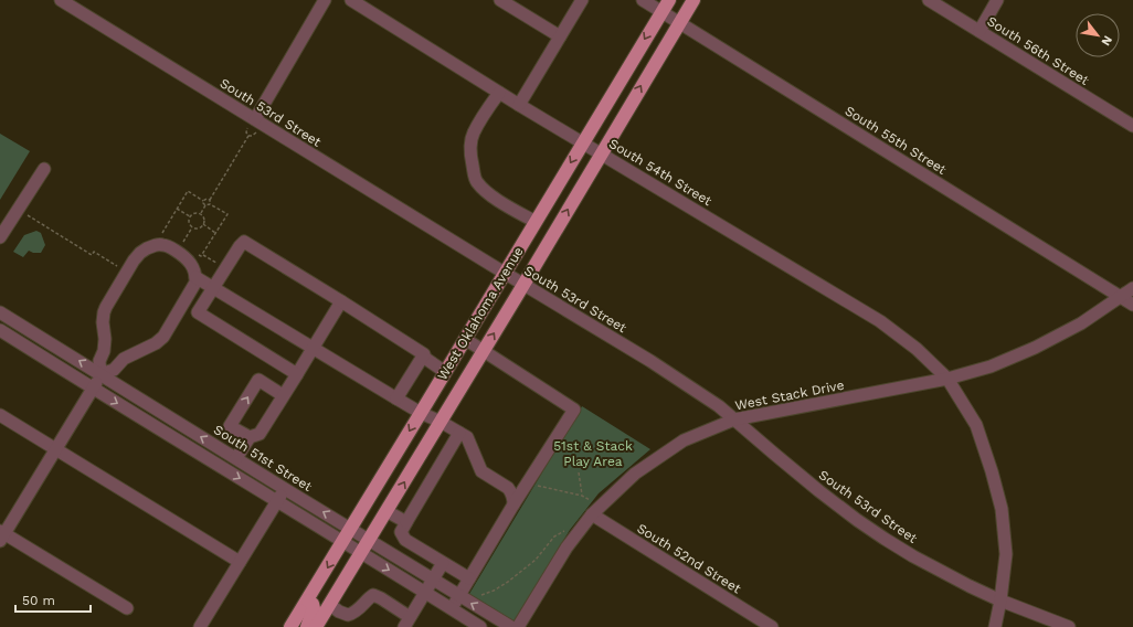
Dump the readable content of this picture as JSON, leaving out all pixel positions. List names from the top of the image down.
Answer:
{
  "streets": {
    "main road": ["West Oklahoma Avenue"],
    "street": [
      "South 56th Street",
      "South 53rd Street",
      "South 55th Street",
      "South 54th Street",
      "West Stack Drive",
      "South 51st Street",
      "South 52nd Street"
    ]
  },
  "crossings": [
    ["South 53rd Street", "South 54th Street"],
    ["South 53rd Street", "West Oklahoma Avenue"],
    ["South 53rd Street", "West Stack Drive"],
    ["South 55th Street", "West Oklahoma Avenue"],
    ["South 55th Street", "West Stack Drive"],
    ["South 54th Street", "West Oklahoma Avenue"],
    ["South 54th Street", "West Stack Drive"],
    ["West Oklahoma Avenue", "South 51st Street"],
    ["West Stack Drive", "South 52nd Street"]
  ],
  "parks": ["51st & Stack Play Area"],
  "scale_bar": "50 m",
  "north": "bottom right"
}
